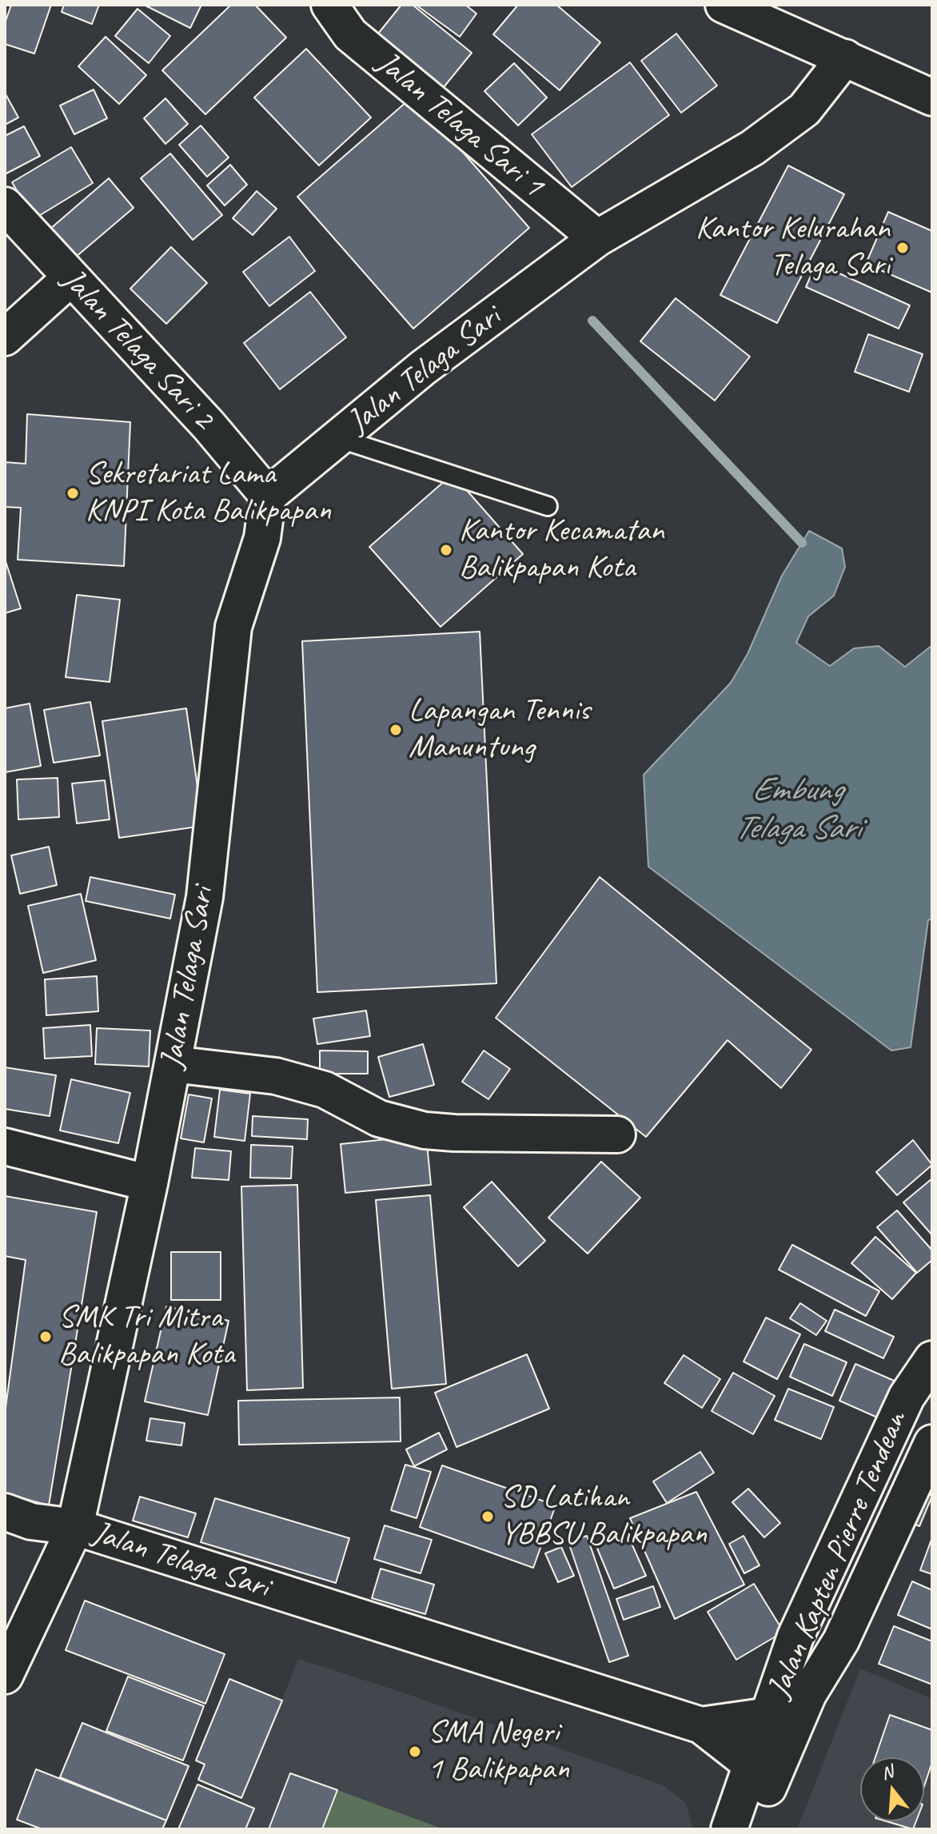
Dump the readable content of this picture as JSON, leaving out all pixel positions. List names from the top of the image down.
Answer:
{
  "streets": {
    "street": [
      "Jalan Telaga Sari 1",
      "Jalan Telaga Sari 2",
      "Jalan Telaga Sari",
      "Jalan Kapten Pierre Tendean"
    ]
  },
  "crossings": [
    ["Jalan Telaga Sari 1", "Jalan Telaga Sari"],
    ["Jalan Telaga Sari 2", "Jalan Telaga Sari"],
    ["Jalan Telaga Sari", "Jalan Kapten Pierre Tendean"]
  ],
  "water": ["Embung Telaga Sari"],
  "places": [
    "Kantor Kelurahan Telaga Sari",
    "Sekretariat Lama KNPI Kota Balikpapan",
    "Kantor Kecamatan Balikpapan Kota",
    "Lapangan Tennis Manuntung",
    "SMK Tri Mitra Balikpapan Kota",
    "SD Latihan YBBSU Balikpapan",
    "SMA Negeri 1 Balikpapan"
  ],
  "north": "top"
}
